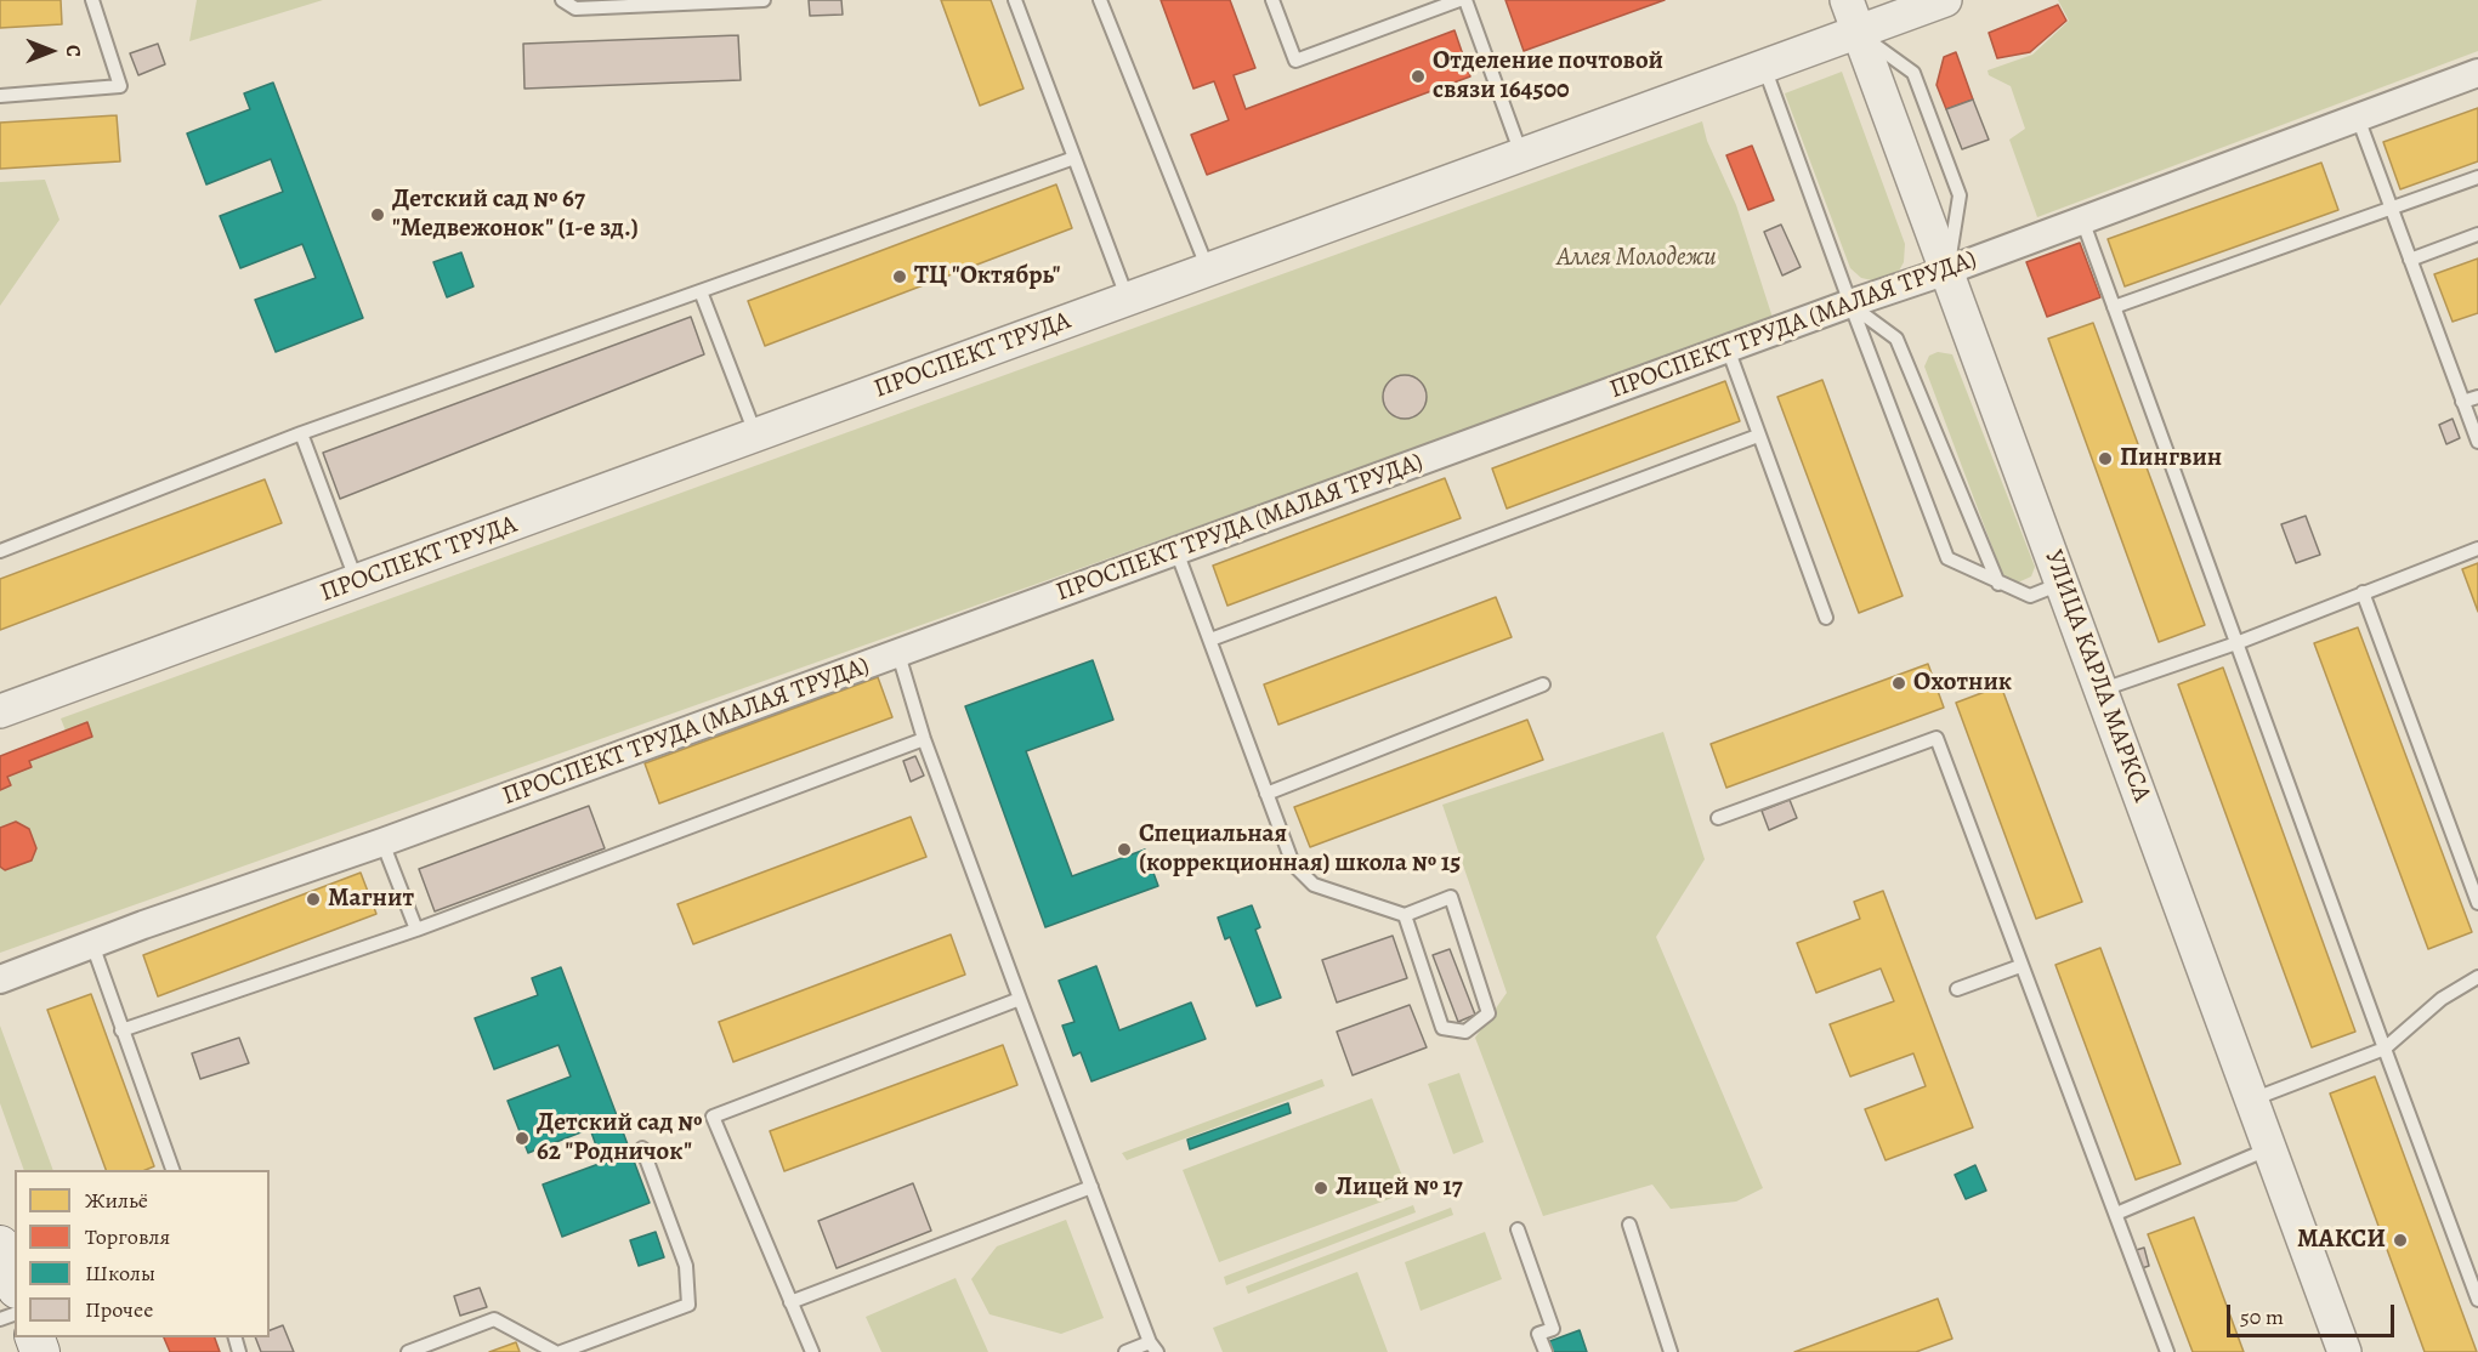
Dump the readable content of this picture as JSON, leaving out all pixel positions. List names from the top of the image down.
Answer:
{
  "streets": {
    "street": ["ПРОСПЕКТ ТРУДА (МАЛАЯ ТРУДА)", "ПРОСПЕКТ ТРУДА", "УЛИЦА КАРЛА МАРКСА"]
  },
  "crossings": [
    ["ПРОСПЕКТ ТРУДА (МАЛАЯ ТРУДА)", "УЛИЦА КАРЛА МАРКСА"],
    ["ПРОСПЕКТ ТРУДА", "УЛИЦА КАРЛА МАРКСА"]
  ],
  "parks": ["Аллея Молодежи"],
  "places": [
    "Отделение почтовой связи 164500",
    "Детский сад № 67 \"Медвежонок\" (1-е зд.)",
    "ТЦ \"Октябрь\"",
    "Пингвин",
    "Охотник",
    "Специальная (коррекционная) школа № 15",
    "Магнит",
    "Детский сад № 62 \"Родничок\"",
    "Лицей № 17",
    "МАКСИ"
  ],
  "legend": [
    "Жильё",
    "Торговля",
    "Школы",
    "Прочее"
  ],
  "scale_bar": "50 m",
  "north": "right"
}
